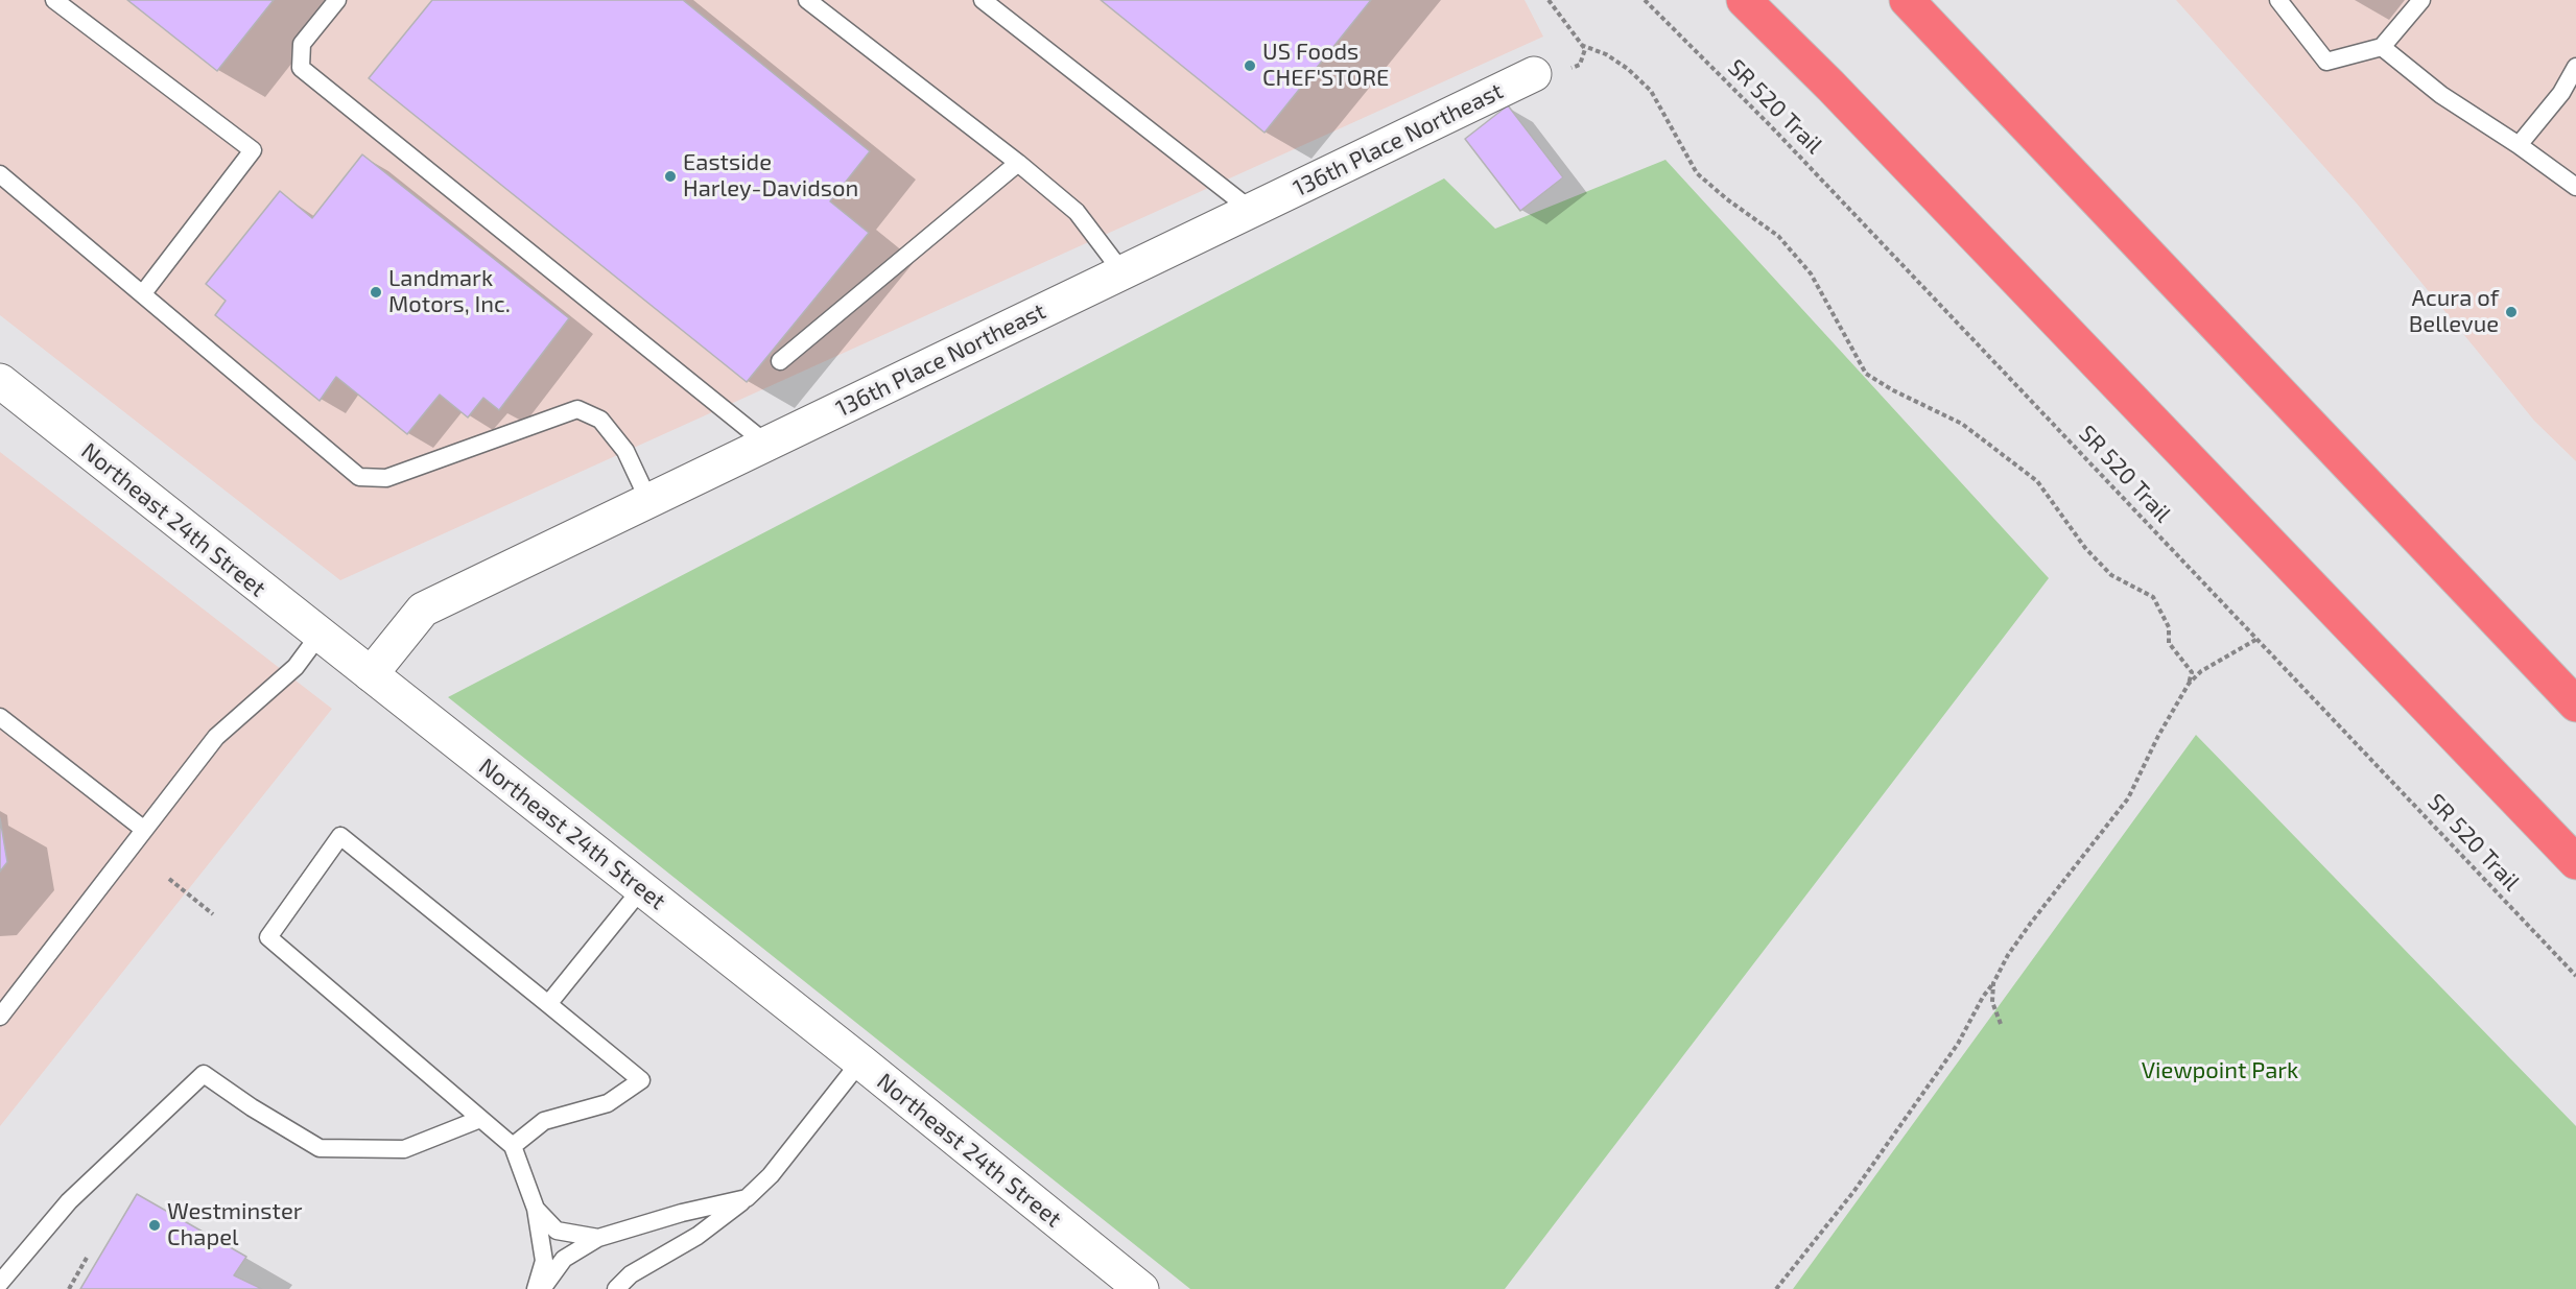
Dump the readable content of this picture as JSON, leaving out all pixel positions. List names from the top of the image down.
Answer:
{
  "streets": {
    "street": ["136th Place Northeast", "Northeast 24th Street"],
    "path": ["SR 520 Trail"]
  },
  "crossings": [
    ["136th Place Northeast", "Northeast 24th Street"]
  ],
  "parks": ["Viewpoint Park"],
  "places": [
    "US Foods CHEF'STORE",
    "Eastside Harley-Davidson",
    "Landmark Motors, Inc.",
    "Acura of Bellevue",
    "Westminster Chapel"
  ]
}
